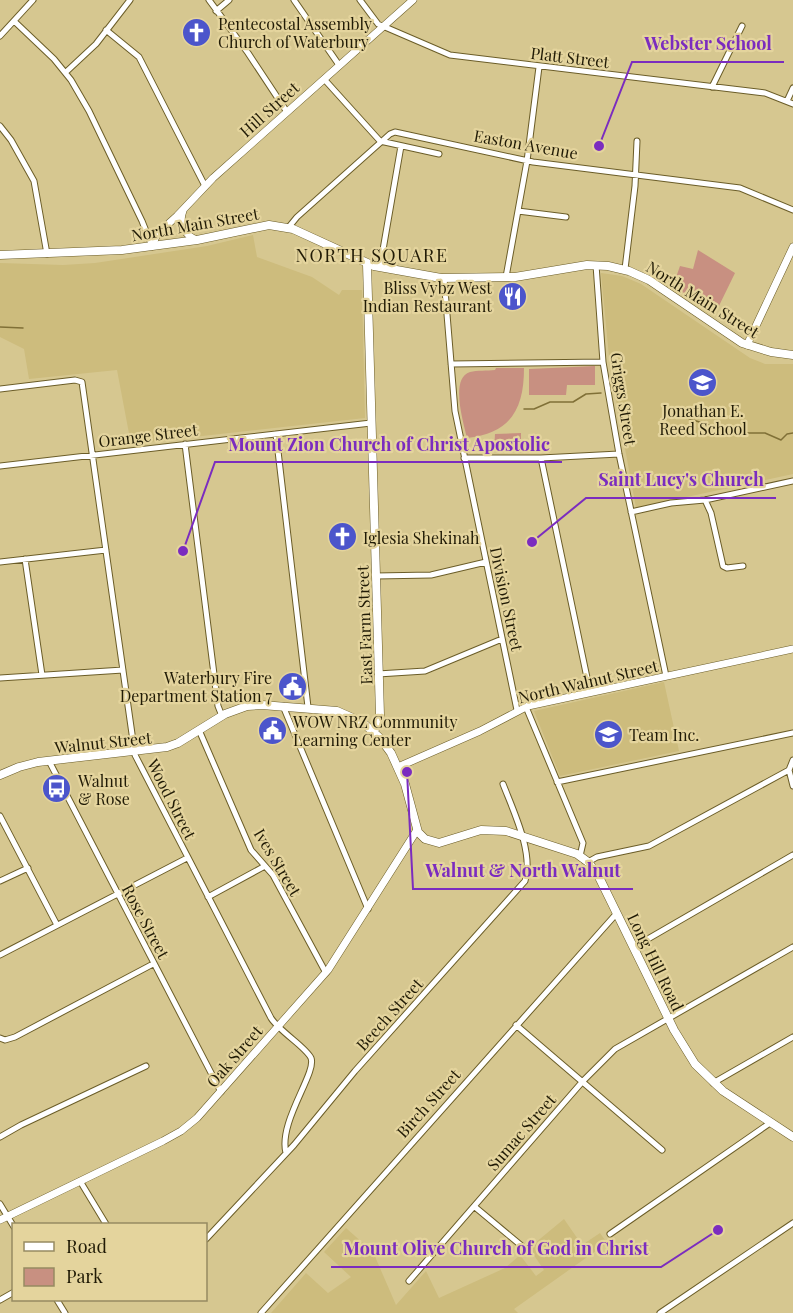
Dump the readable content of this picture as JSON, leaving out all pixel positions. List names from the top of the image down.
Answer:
{
  "streets": {
    "main road": [
      "North Main Street",
      "East Farm Street",
      "Walnut Street",
      "Long Hill Road"
    ],
    "street": [
      "Platt Street",
      "Hill Street",
      "Easton Avenue",
      "Griggs Street",
      "Orange Street",
      "Division Street",
      "North Walnut Street",
      "Wood Street",
      "Ives Street",
      "Rose Street",
      "Beech Street",
      "Oak Street",
      "Birch Street",
      "Sumac Street"
    ]
  },
  "crossings": [
    ["Platt Street", "Hill Street"],
    ["Hill Street", "North Main Street"],
    ["Easton Avenue", "North Main Street"],
    ["North Main Street", "Griggs Street"],
    ["North Main Street", "Division Street"],
    ["North Main Street", "East Farm Street"],
    ["Griggs Street", "North Walnut Street"],
    ["Orange Street", "East Farm Street"],
    ["Orange Street", "Wood Street"],
    ["Division Street", "North Walnut Street"],
    ["East Farm Street", "Walnut Street"],
    ["North Walnut Street", "Walnut Street"],
    ["Walnut Street", "Wood Street"],
    ["Walnut Street", "Ives Street"],
    ["Walnut Street", "Rose Street"],
    ["Walnut Street", "Long Hill Road"],
    ["Walnut Street", "Oak Street"],
    ["Wood Street", "Beech Street"],
    ["Wood Street", "Oak Street"],
    ["Ives Street", "Oak Street"],
    ["Rose Street", "Oak Street"],
    ["Long Hill Road", "Beech Street"],
    ["Long Hill Road", "Oak Street"],
    ["Long Hill Road", "Birch Street"],
    ["Long Hill Road", "Sumac Street"]
  ],
  "districts": ["NORTH SQUARE"],
  "places": {
    "church": ["Pentecostal Assembly Church of Waterbury", "Iglesia Shekinah"],
    "other": [
      "Webster School",
      "Saint Lucy's Church",
      "Mount Zion Church of Christ Apostolic",
      "Walnut & North Walnut",
      "Mount Olive Church of God in Christ"
    ],
    "restaurant": ["Bliss Vybz West Indian Restaurant"],
    "school or university": ["Jonathan E. Reed School", "Team Inc."],
    "public building": ["Waterbury Fire Department Station 7", "WOW NRZ Community Learning Center"],
    "bus stop": ["Walnut & Rose"]
  },
  "legend": ["Road", "Park"]
}
